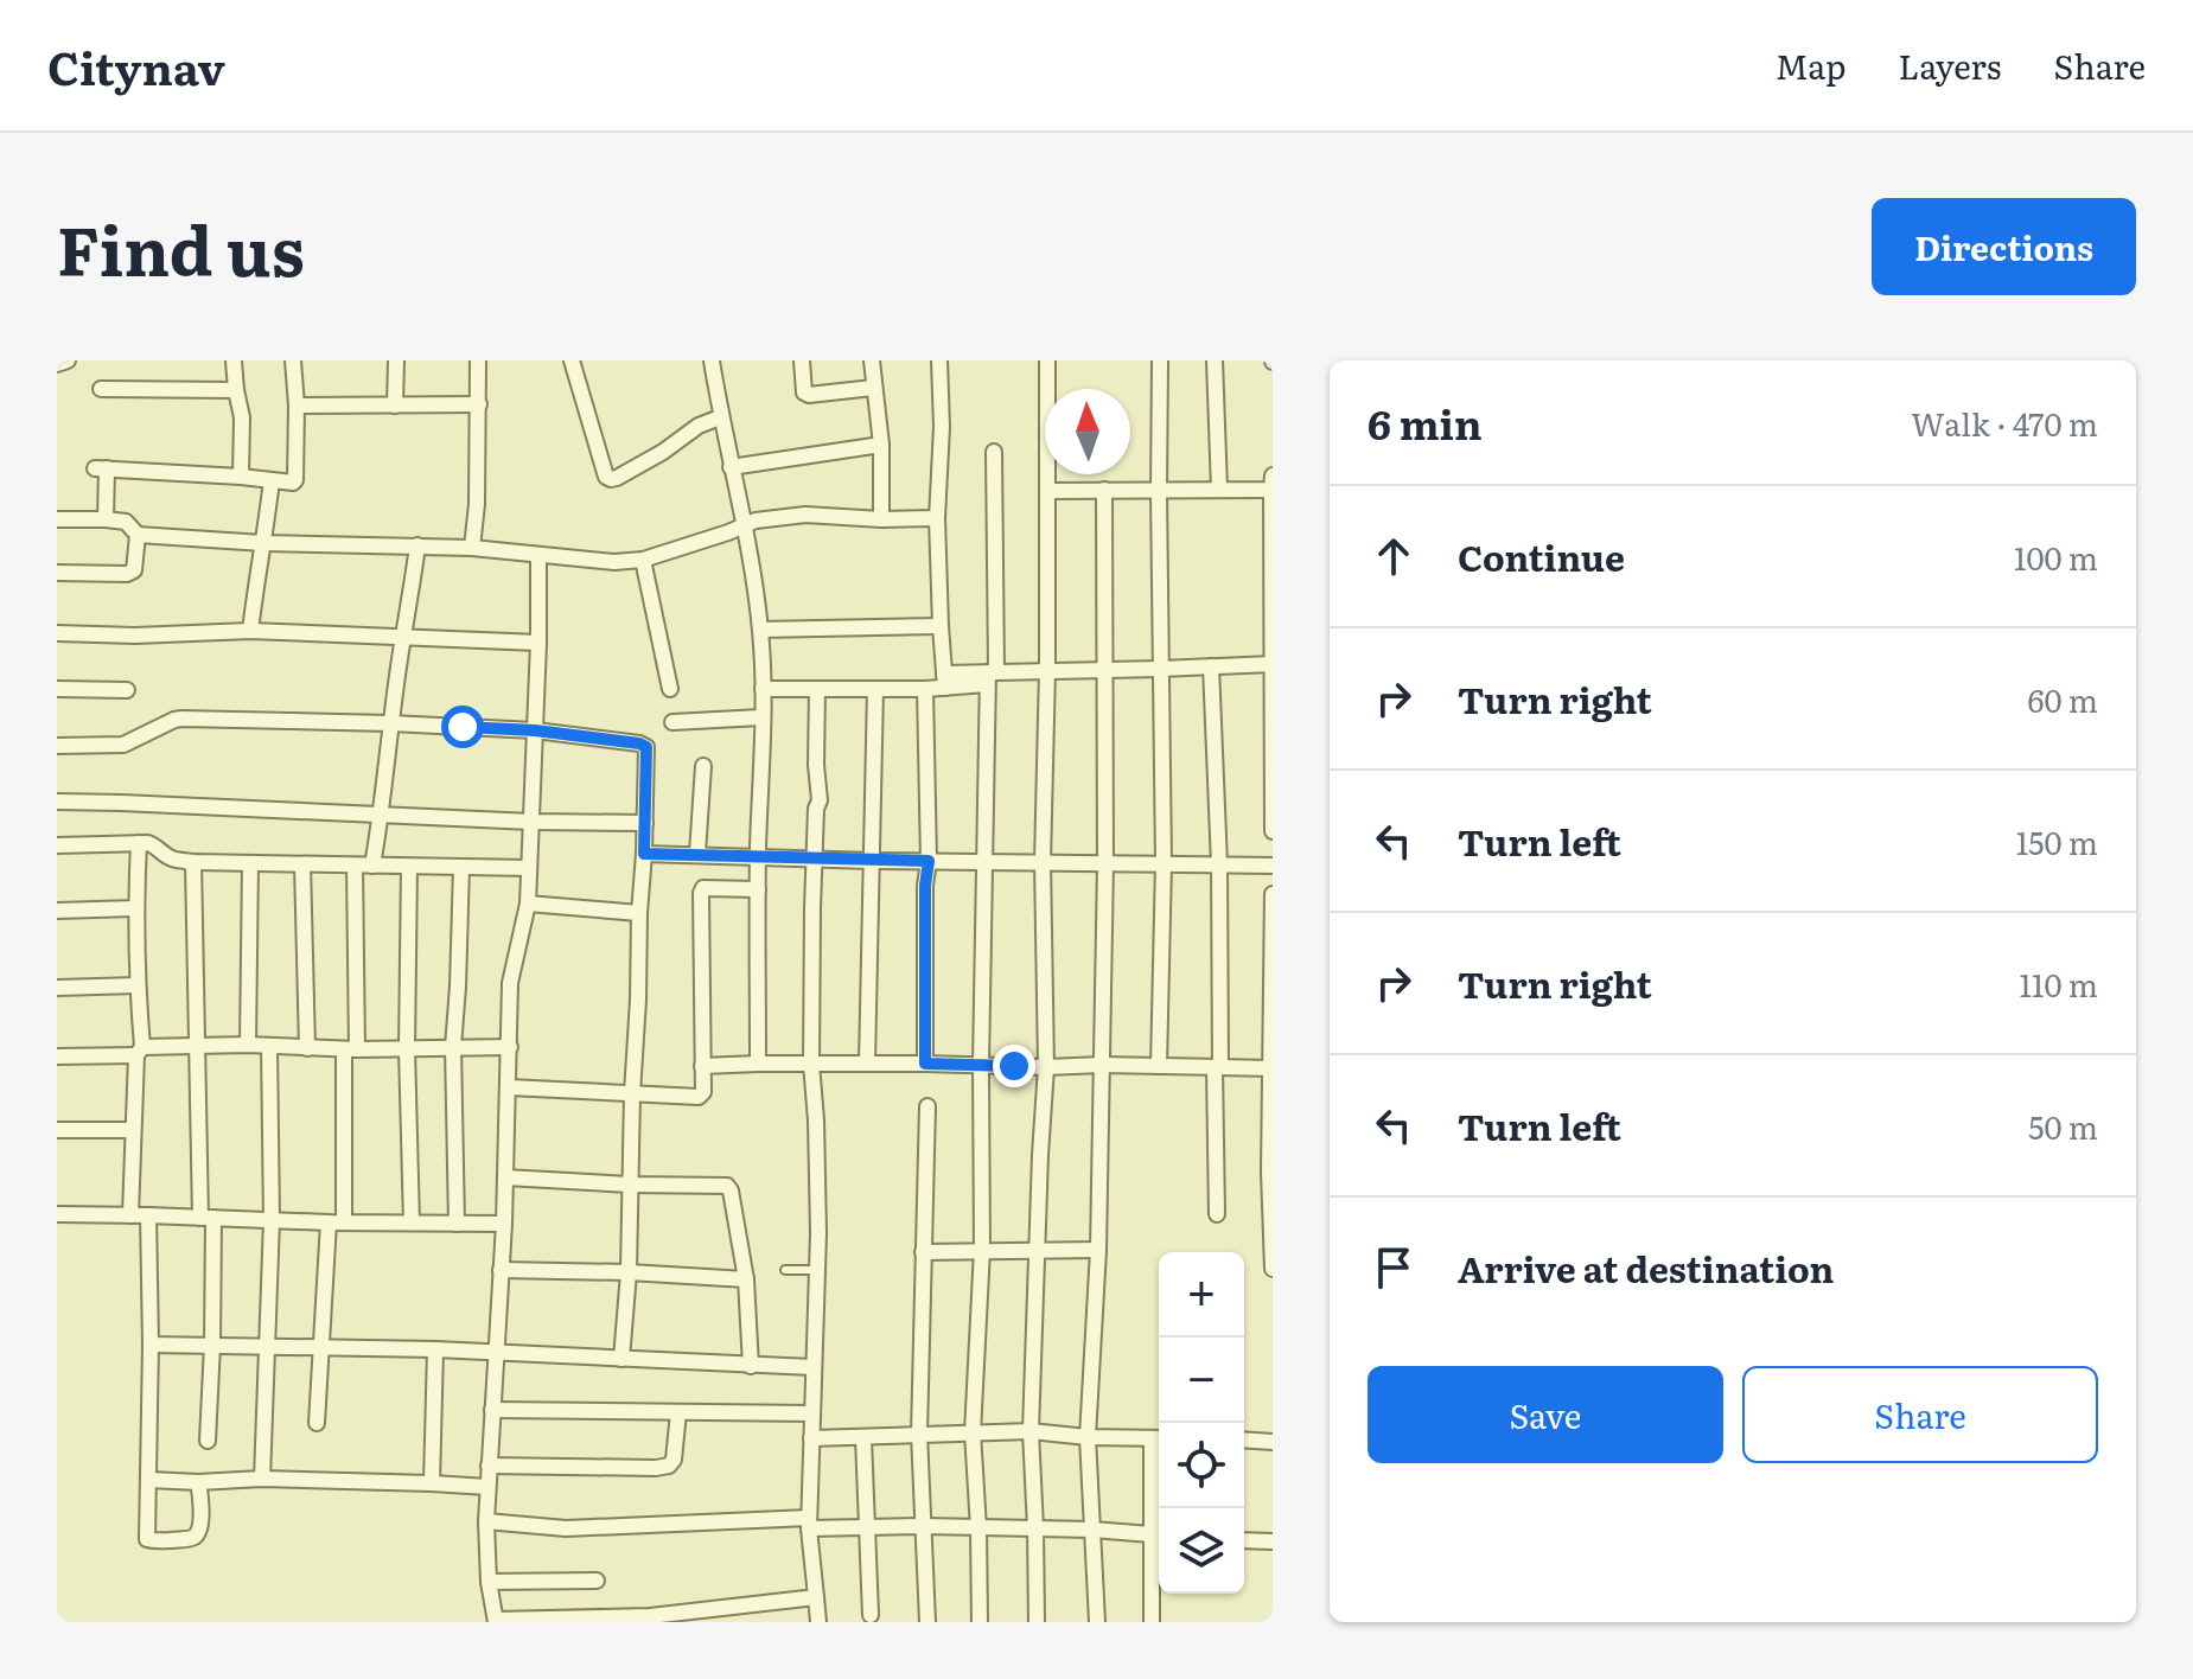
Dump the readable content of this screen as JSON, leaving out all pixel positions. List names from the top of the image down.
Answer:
{
  "north": "top",
  "page": {
    "header": "Citynav",
    "nav": ["Map", "Layers", "Share"],
    "title": "Find us",
    "buttons": [
      "Directions",
      ["Save", "Share"]
    ],
    "heading": ["6 min", "Walk · 470 m"],
    "list": [
      ["Continue", "100 m"],
      ["Turn right", "60 m"],
      ["Turn left", "150 m"],
      ["Turn right", "110 m"],
      ["Turn left", "50 m"],
      "Arrive at destination"
    ],
    "map_buttons": ["+", "−"]
  }
}
